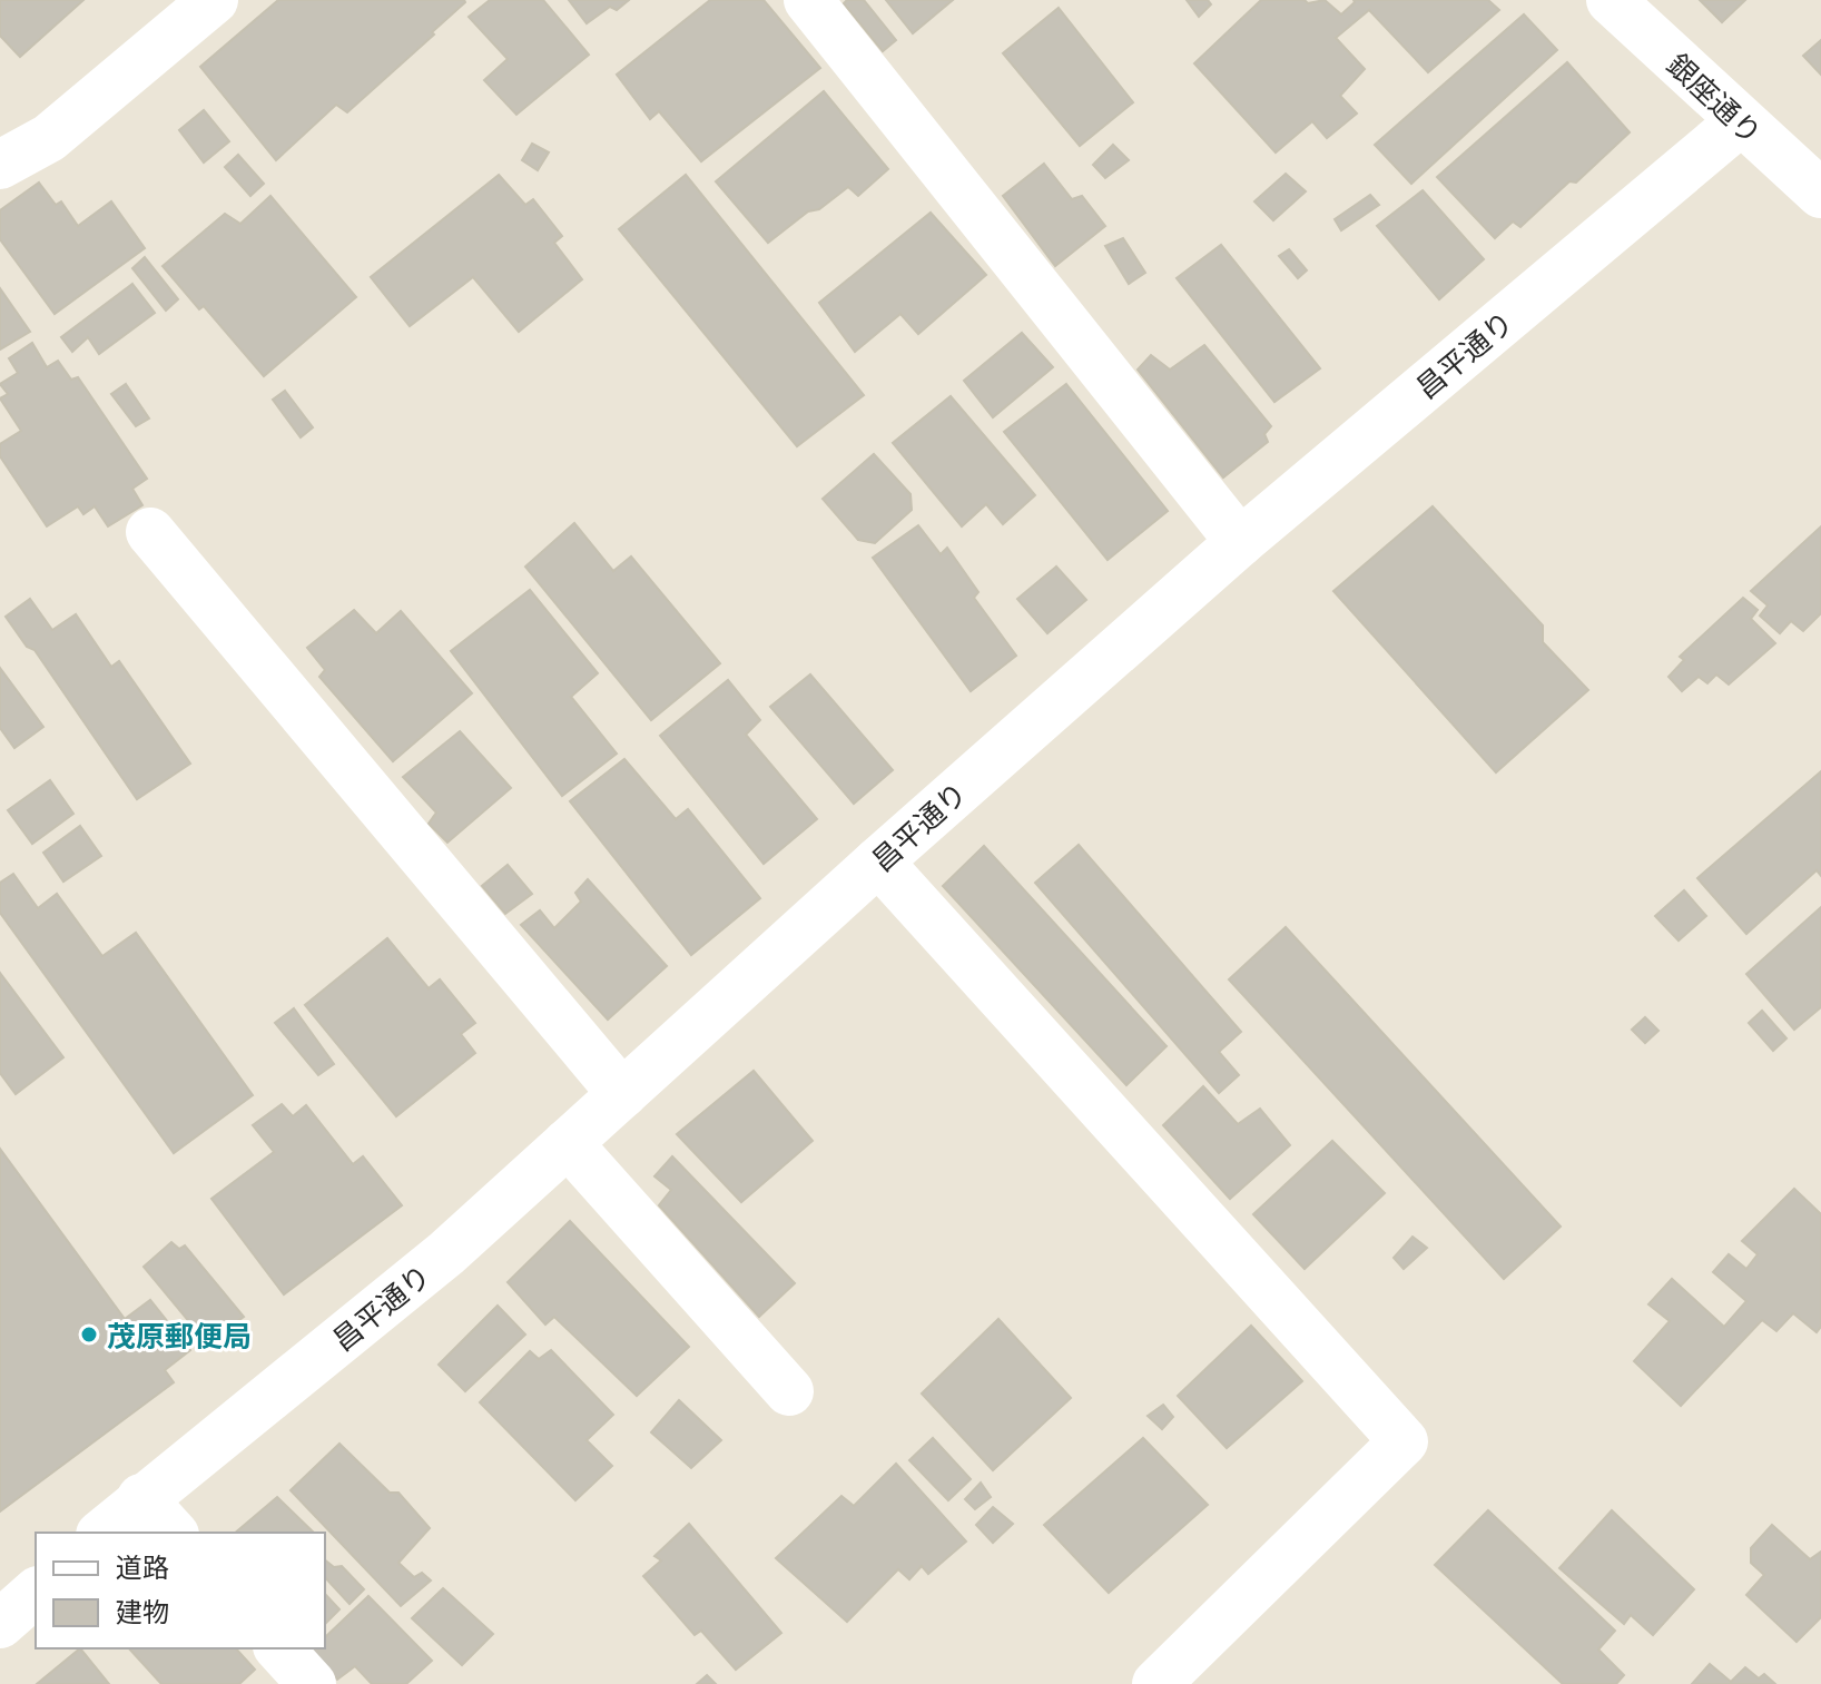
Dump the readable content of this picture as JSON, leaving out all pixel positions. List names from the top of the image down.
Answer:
{
  "streets": {
    "street": ["銀座通り", "昌平通り"]
  },
  "crossings": [
    ["銀座通り", "昌平通り"]
  ],
  "places": ["茂原郵便局"],
  "legend": ["道路", "建物"]
}
